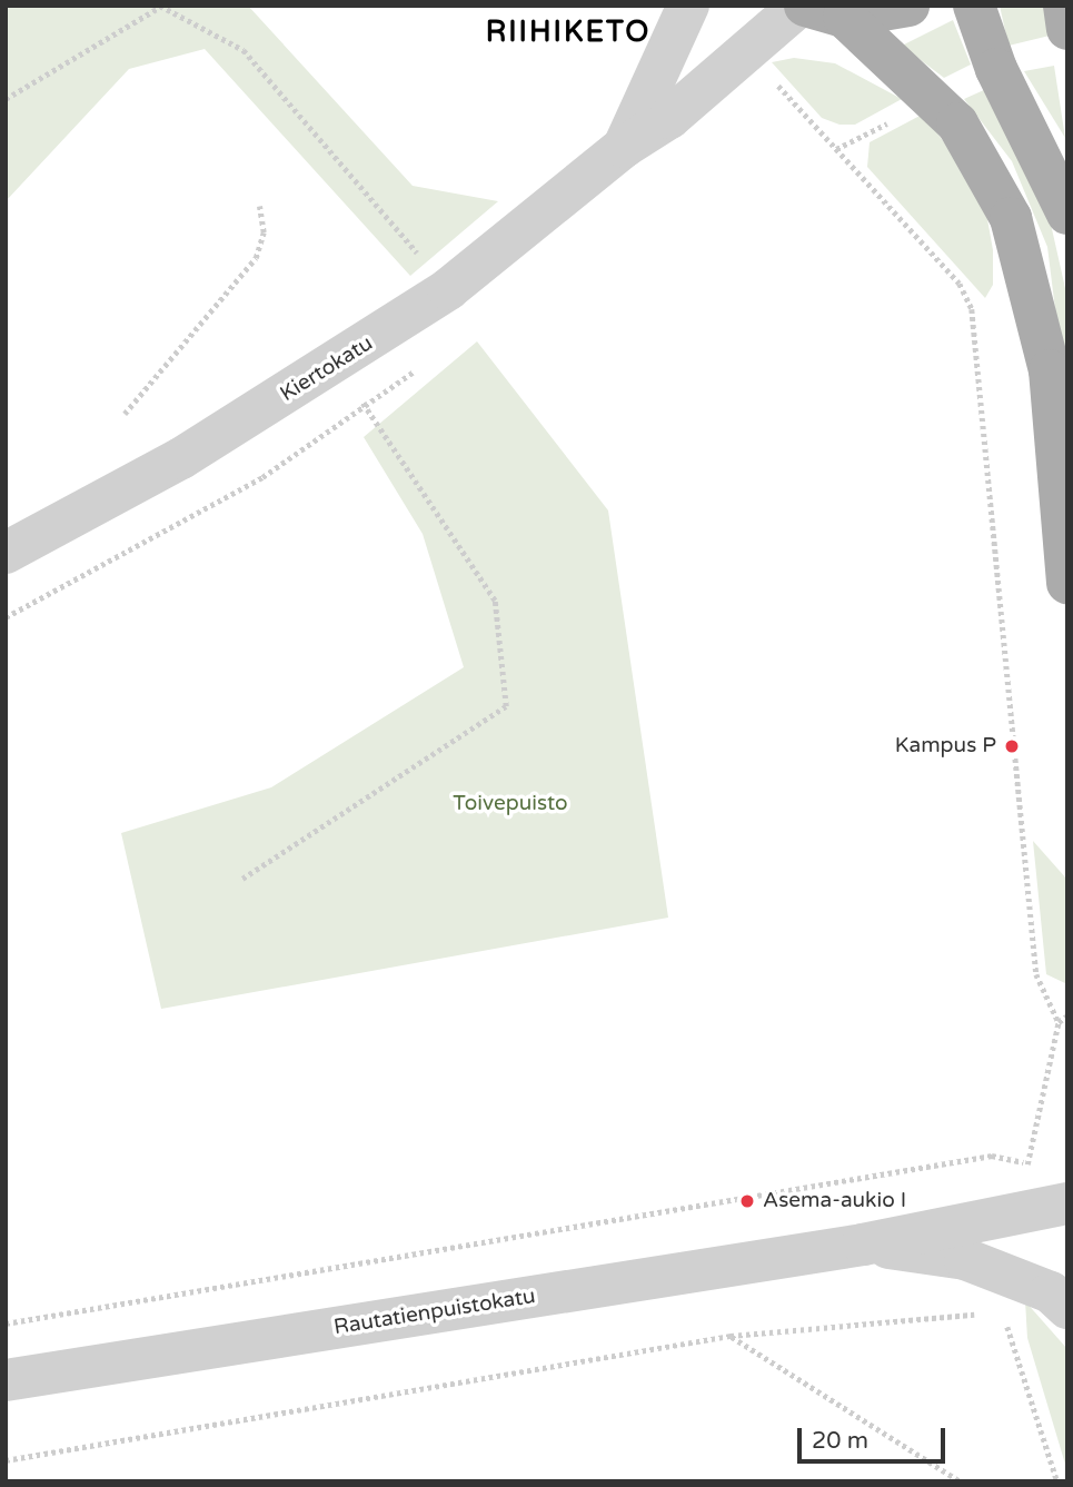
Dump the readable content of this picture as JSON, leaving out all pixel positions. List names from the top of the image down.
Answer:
{
  "streets": {
    "street": ["Kiertokatu", "Rautatienpuistokatu"]
  },
  "districts": ["RIIHIKETO"],
  "parks": ["Toivepuisto"],
  "places": ["Kampus P", "Asema-aukio I"],
  "scale_bar": "20 m"
}
